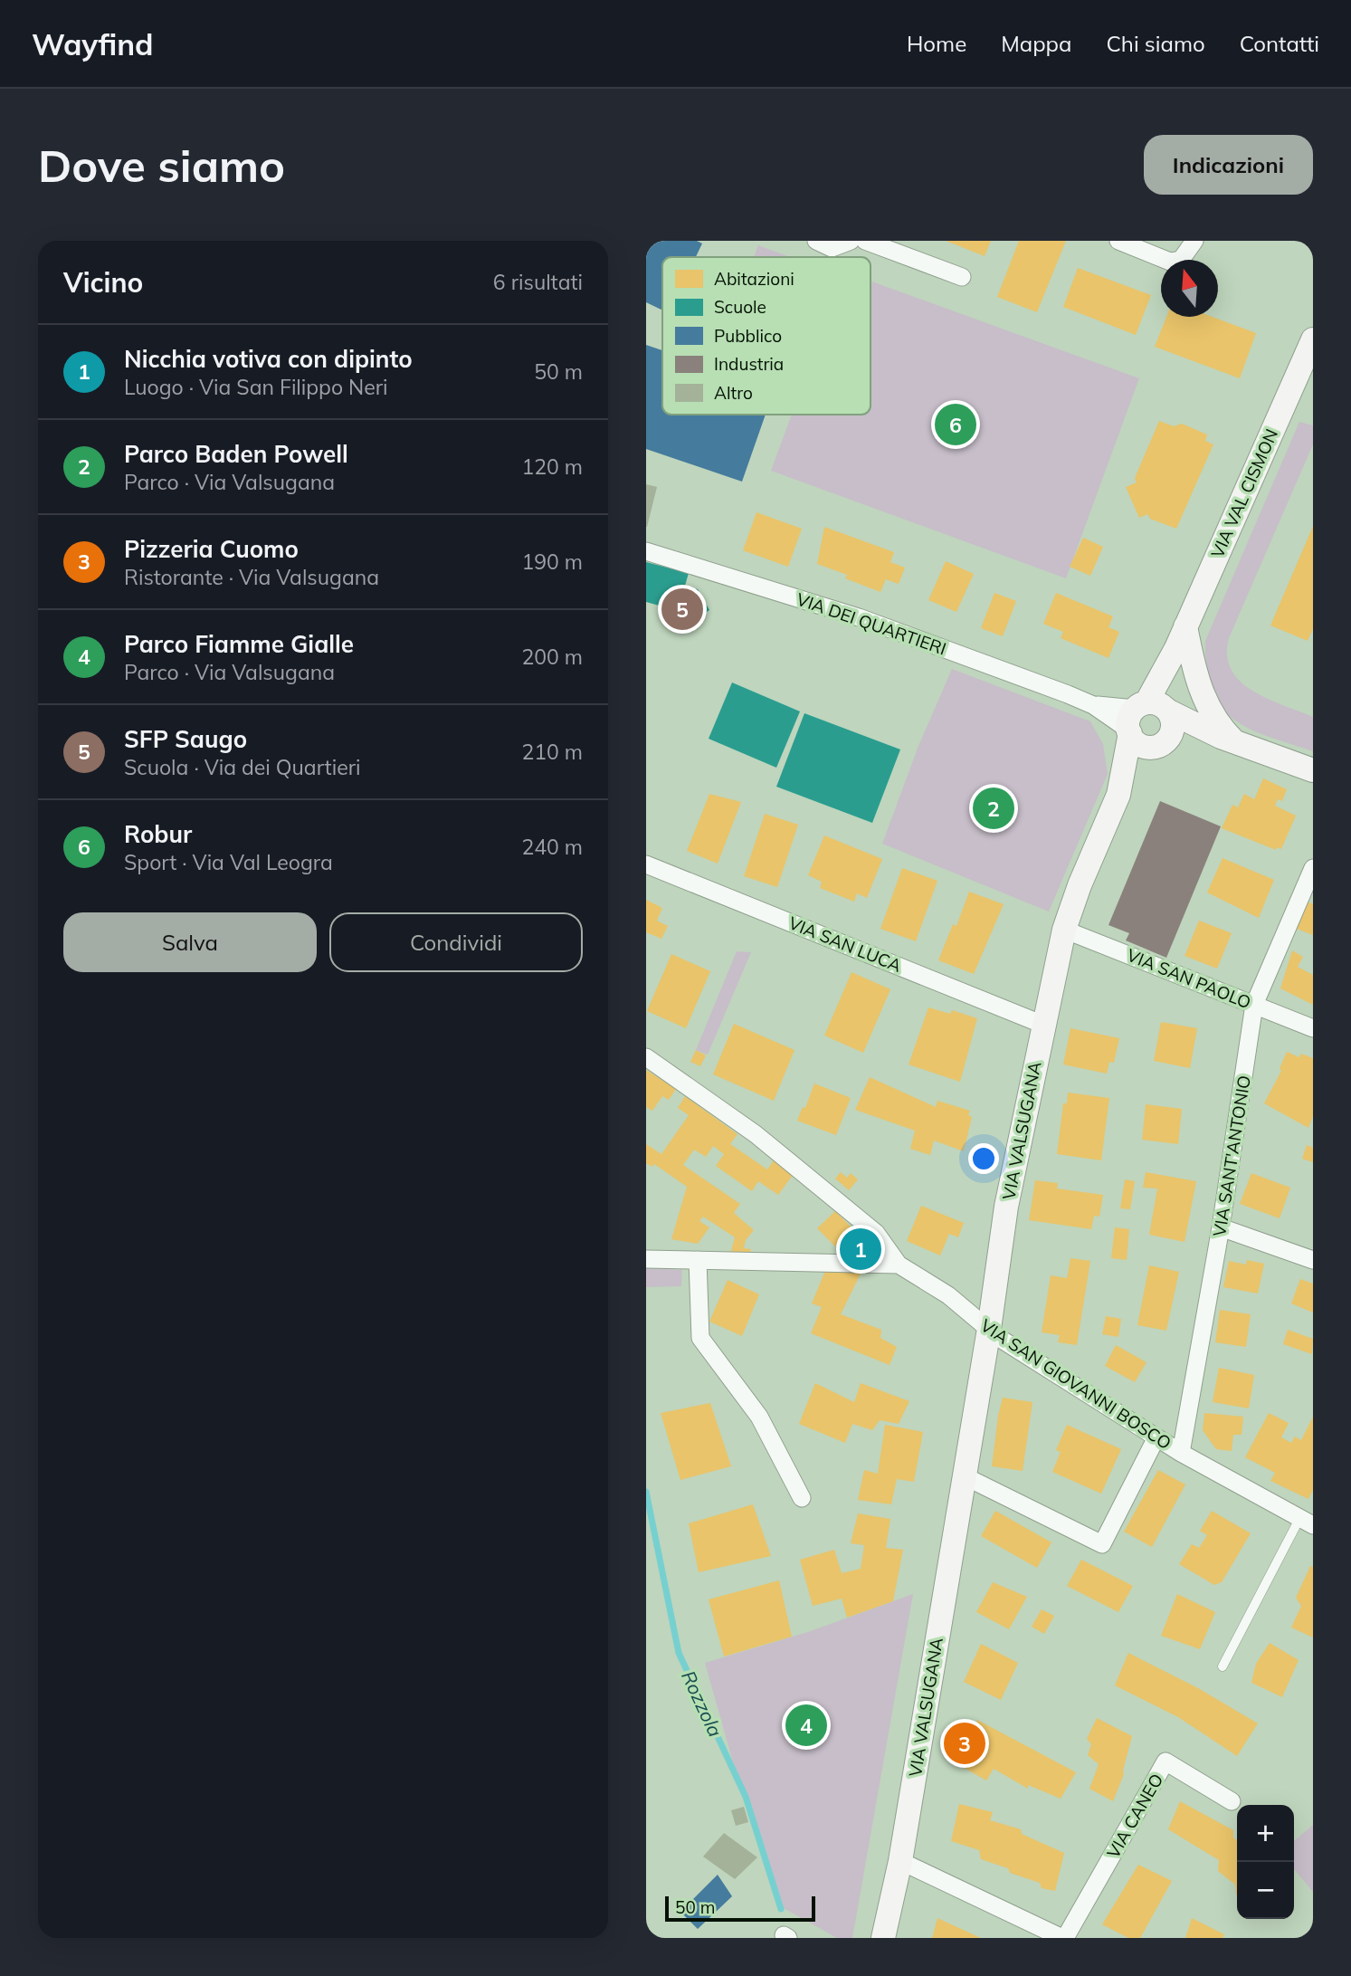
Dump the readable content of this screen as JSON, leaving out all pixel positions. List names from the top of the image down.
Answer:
{
  "streets": {
    "main road": ["VIA VAL CISMON", "VIA DEI QUARTIERI", "VIA VALSUGANA"],
    "street": [
      "VIA SAN LUCA",
      "VIA SAN PAOLO",
      "VIA SANT'ANTONIO",
      "VIA SAN GIOVANNI BOSCO",
      "VIA CANEO"
    ]
  },
  "crossings": [
    ["VIA VAL CISMON", "VIA DEI QUARTIERI"],
    ["VIA VAL CISMON", "VIA VALSUGANA"],
    ["VIA DEI QUARTIERI", "VIA VALSUGANA"],
    ["VIA SAN LUCA", "VIA VALSUGANA"],
    ["VIA SAN PAOLO", "VIA VALSUGANA"],
    ["VIA SAN PAOLO", "VIA SANT'ANTONIO"],
    ["VIA VALSUGANA", "VIA SAN GIOVANNI BOSCO"],
    ["VIA SANT'ANTONIO", "VIA SAN GIOVANNI BOSCO"]
  ],
  "water": ["Rozzola"],
  "legend": [
    "Abitazioni",
    "Scuole",
    "Pubblico",
    "Industria",
    "Altro"
  ],
  "scale_bar": "50 m",
  "north": "top",
  "page": {
    "header": "Wayfind",
    "nav": [
      "Home",
      "Mappa",
      "Chi siamo",
      "Contatti"
    ],
    "buttons": [
      "Indicazioni",
      ["Salva", "Condividi"]
    ],
    "title": "Dove siamo",
    "heading": ["Vicino", "6 risultati"],
    "list": [
      {
        "mark": "1",
        "name": "Nicchia votiva con dipinto",
        "note": "Luogo · Via San Filippo Neri",
        "value": "50 m"
      },
      {
        "mark": "2",
        "name": "Parco Baden Powell",
        "note": "Parco · Via Valsugana",
        "value": "120 m"
      },
      {
        "mark": "3",
        "name": "Pizzeria Cuomo",
        "note": "Ristorante · Via Valsugana",
        "value": "190 m"
      },
      {
        "mark": "4",
        "name": "Parco Fiamme Gialle",
        "note": "Parco · Via Valsugana",
        "value": "200 m"
      },
      {
        "mark": "5",
        "name": "SFP Saugo",
        "note": "Scuola · Via dei Quartieri",
        "value": "210 m"
      },
      {
        "mark": "6",
        "name": "Robur",
        "note": "Sport · Via Val Leogra",
        "value": "240 m"
      }
    ],
    "pins": [
      "6",
      "5",
      "2",
      "1",
      "4",
      "3"
    ],
    "map_buttons": ["+", "−"],
    "scale": "50 m"
  }
}
